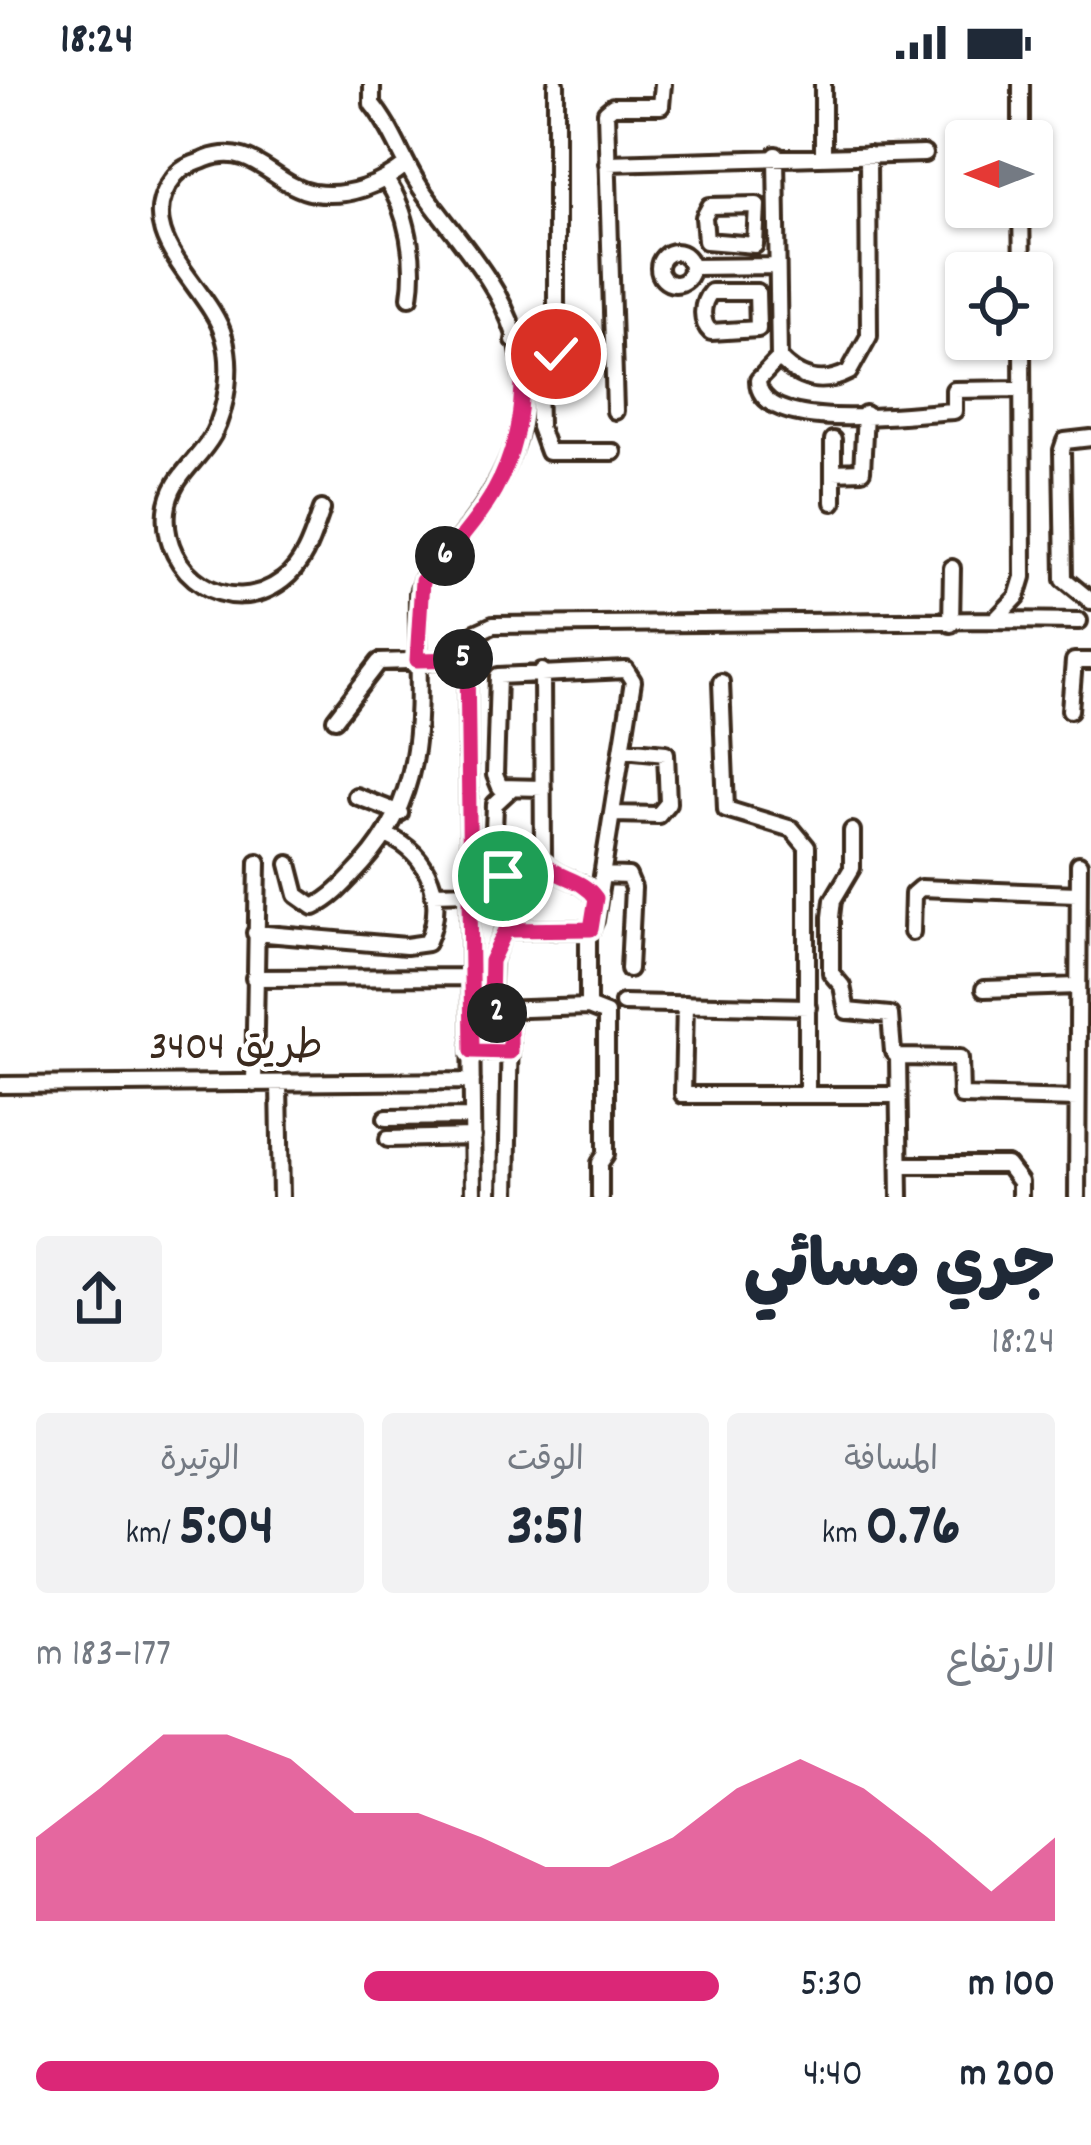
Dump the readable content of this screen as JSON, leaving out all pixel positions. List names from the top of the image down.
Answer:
{
  "streets": {
    "street": ["طريق 3404"]
  },
  "north": "left",
  "page": {
    "status": "18:24",
    "pins": ["6", "5", "2"],
    "heading": ["جري مسائي", "18:24"],
    "stats": [
      ["المسافة", "0.76 km"],
      ["الوقت", "3:51"],
      ["الوتيرة", "5:04 /km"]
    ],
    "chart": ["الارتفاع", "177–183 m"],
    "list": [
      {
        "name": "100 m",
        "note": "5:30"
      },
      {
        "name": "200 m",
        "note": "4:40"
      }
    ]
  }
}
